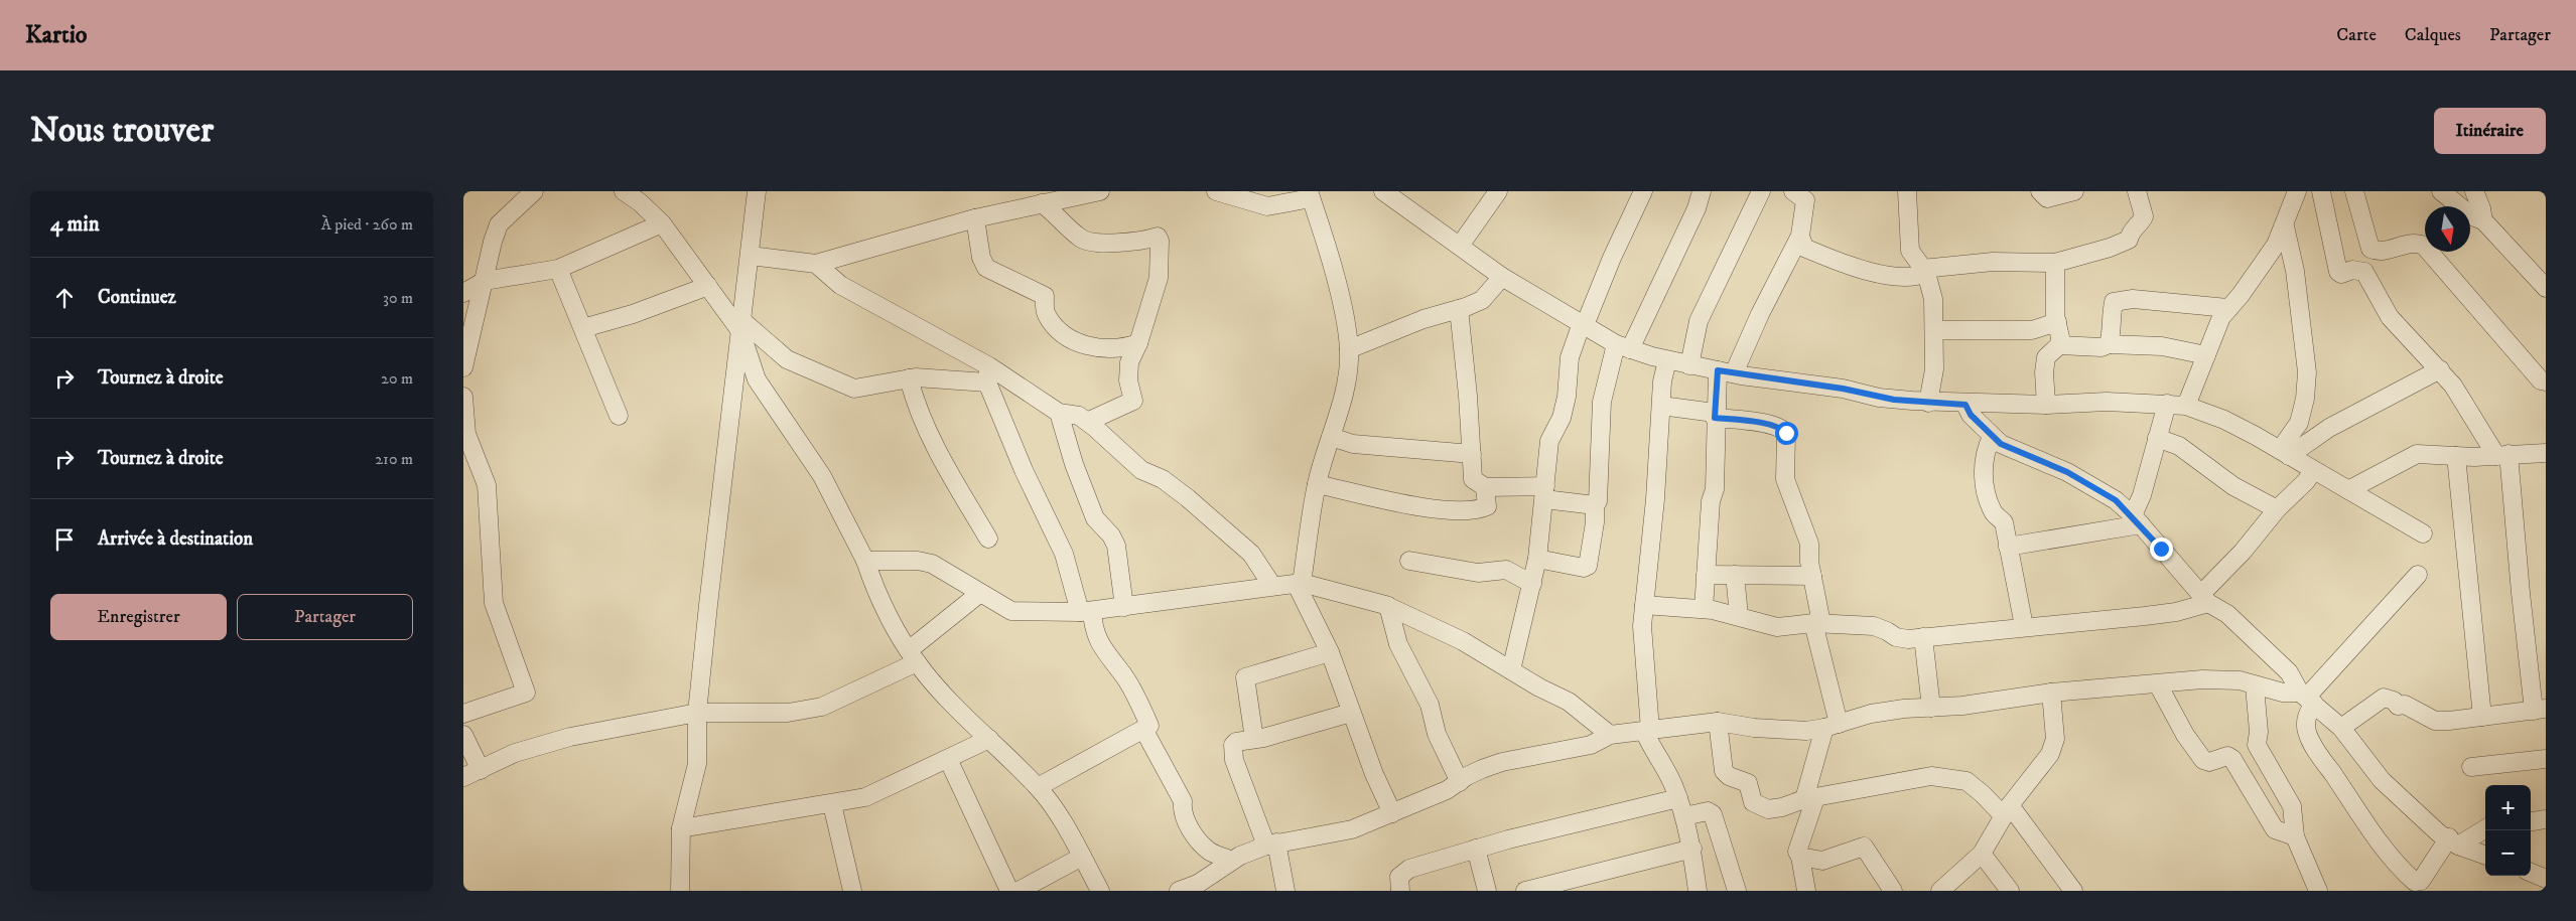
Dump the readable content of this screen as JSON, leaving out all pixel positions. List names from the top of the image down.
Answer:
{
  "north": "bottom",
  "page": {
    "header": "Kartio",
    "nav": ["Carte", "Calques", "Partager"],
    "buttons": [
      "Itinéraire",
      ["Enregistrer", "Partager"]
    ],
    "title": "Nous trouver",
    "heading": ["4 min", "À pied · 260 m"],
    "list": [
      ["Continuez", "30 m"],
      ["Tournez à droite", "20 m"],
      ["Tournez à droite", "210 m"],
      "Arrivée à destination"
    ],
    "map_buttons": ["+", "−"]
  }
}
